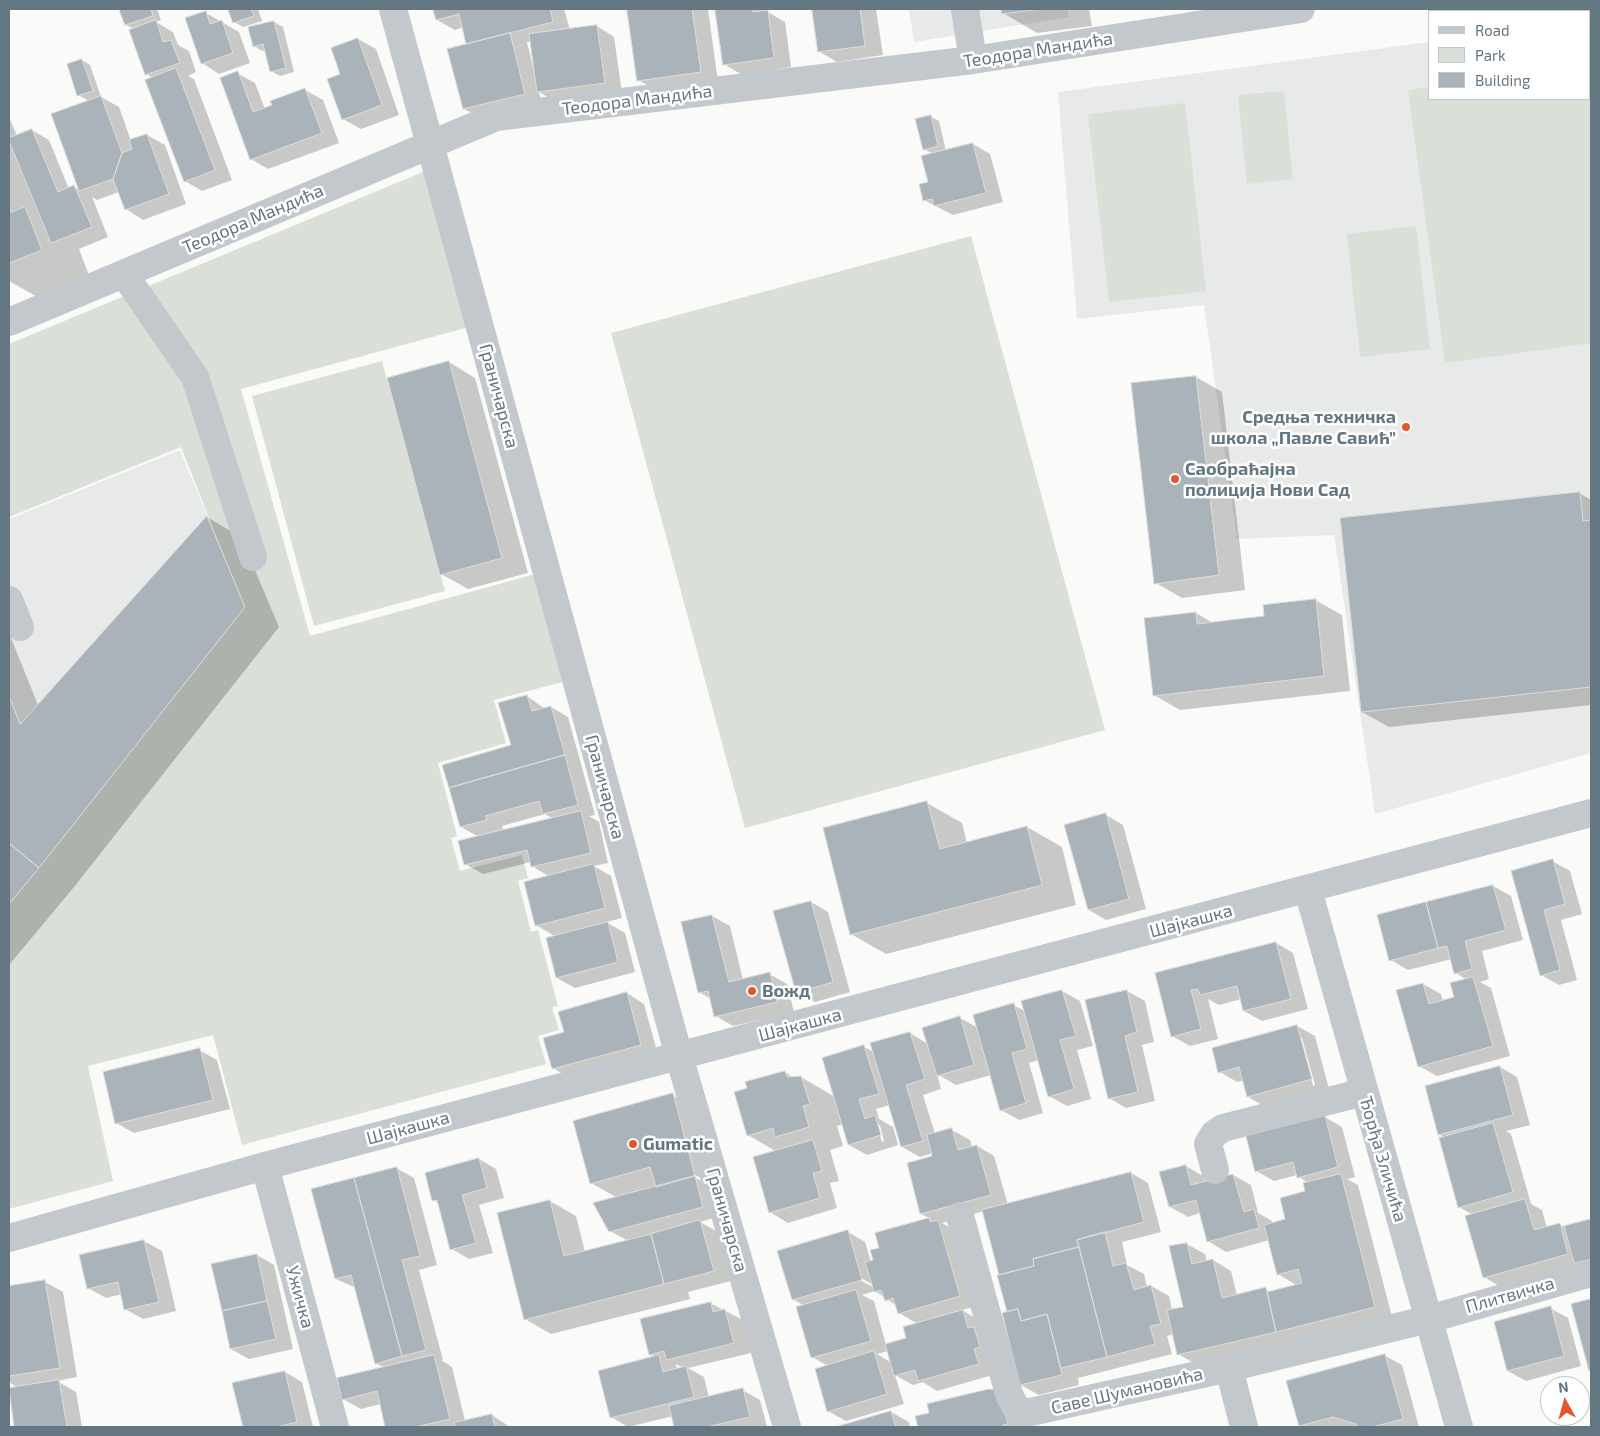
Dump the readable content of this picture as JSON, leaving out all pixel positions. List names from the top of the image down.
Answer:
{
  "streets": {
    "street": [
      "Теодора Мандића",
      "Граничарска",
      "Шајкашка",
      "Ђорђа Зличића",
      "Плитвичка",
      "Ужичка",
      "Саве Шумановића"
    ]
  },
  "crossings": [
    ["Теодора Мандића", "Граничарска"],
    ["Граничарска", "Шајкашка"],
    ["Шајкашка", "Ђорђа Зличића"],
    ["Шајкашка", "Ужичка"],
    ["Ђорђа Зличића", "Плитвичка"],
    ["Ђорђа Зличића", "Саве Шумановића"],
    ["Плитвичка", "Саве Шумановића"]
  ],
  "places": [
    "Средња техничка школа „Павле Савић”",
    "Саобраћајна полиција Нови Сад",
    "Вожд",
    "Gumatic"
  ],
  "legend": ["Road", "Park", "Building"],
  "north": "top"
}
